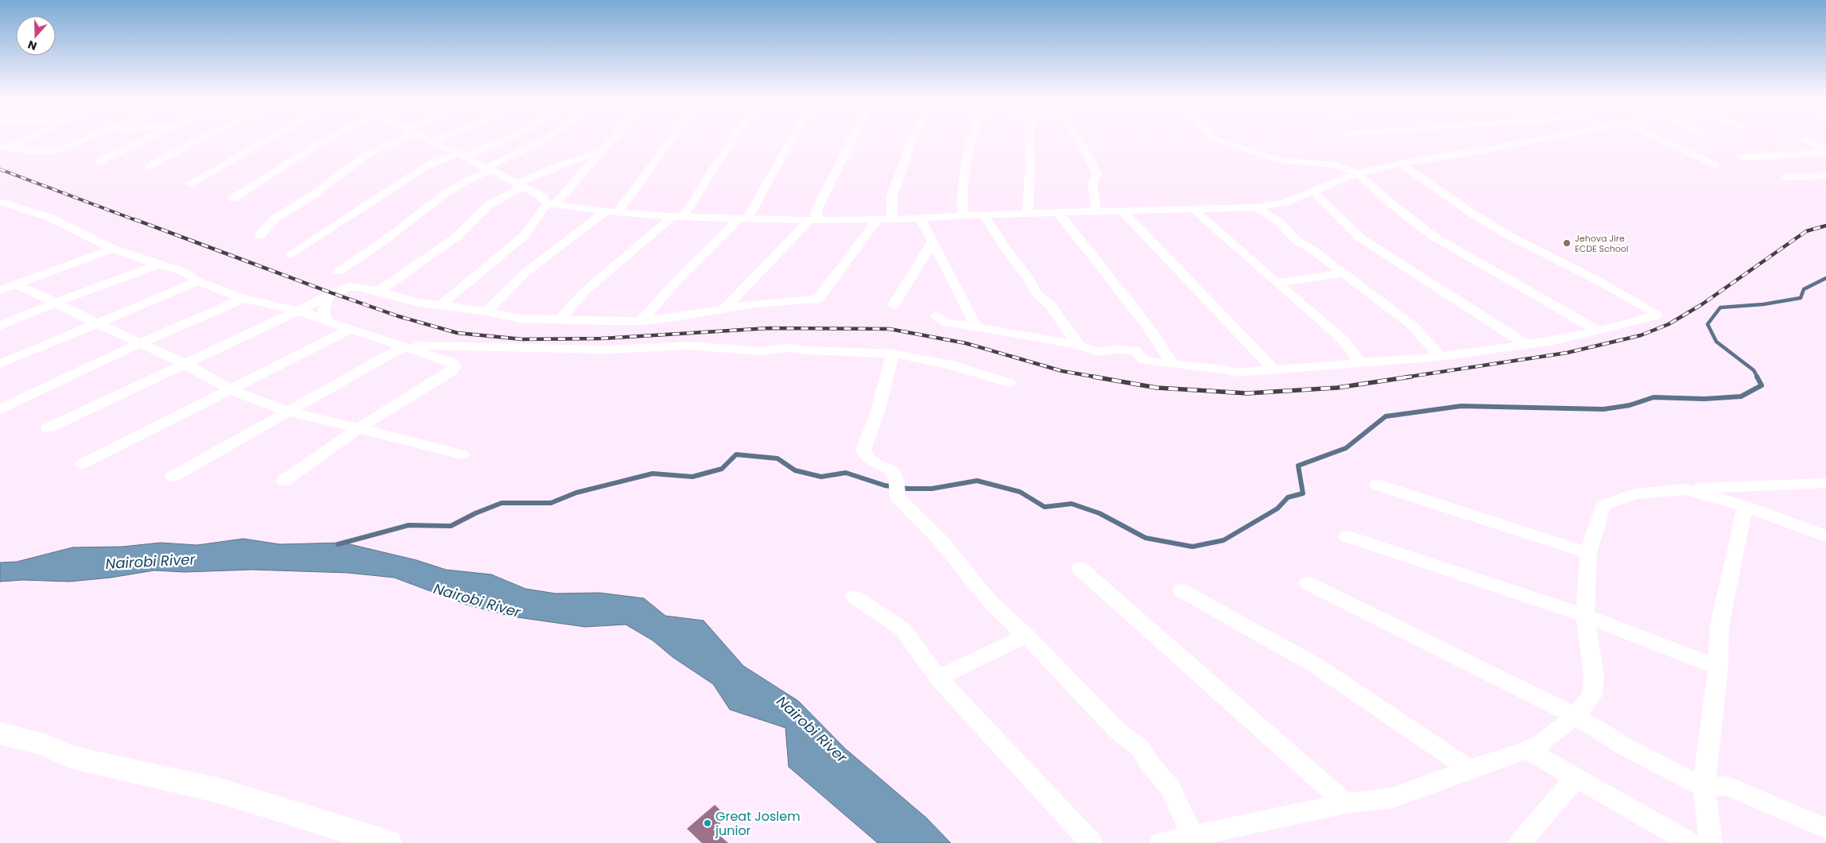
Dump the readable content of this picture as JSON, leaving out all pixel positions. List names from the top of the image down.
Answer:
{
  "water": ["Nairobi River"],
  "places": ["Jehova Jire ECDE School", "Great Joslem junior"],
  "north": "bottom"
}
